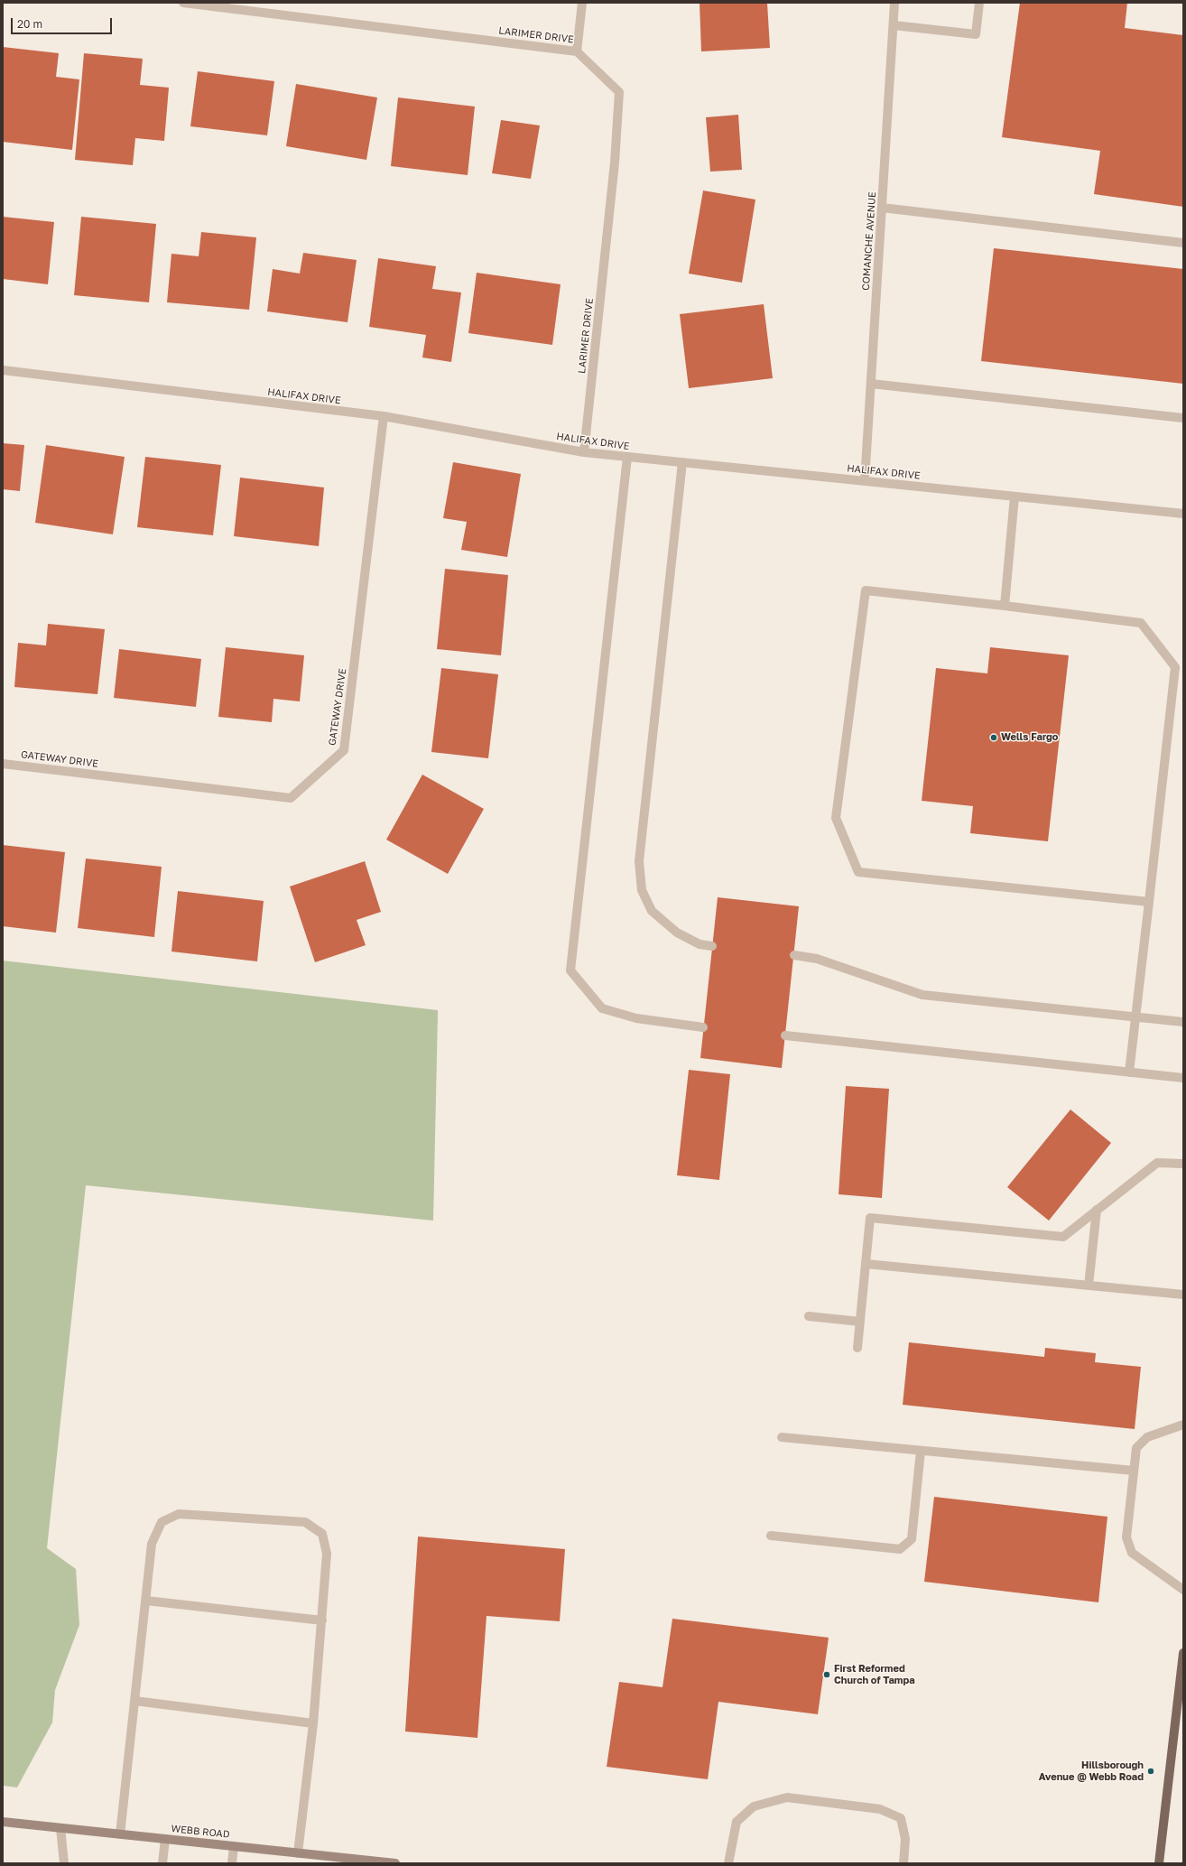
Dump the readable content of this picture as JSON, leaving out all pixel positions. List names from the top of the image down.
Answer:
{
  "streets": {
    "street": [
      "LARIMER DRIVE",
      "COMANCHE AVENUE",
      "HALIFAX DRIVE",
      "GATEWAY DRIVE",
      "WEBB ROAD"
    ]
  },
  "crossings": [
    ["LARIMER DRIVE", "HALIFAX DRIVE"],
    ["COMANCHE AVENUE", "HALIFAX DRIVE"],
    ["HALIFAX DRIVE", "GATEWAY DRIVE"]
  ],
  "places": ["Wells Fargo", "First Reformed Church of Tampa", "Hillsborough Avenue @ Webb Road"],
  "scale_bar": "20 m"
}
